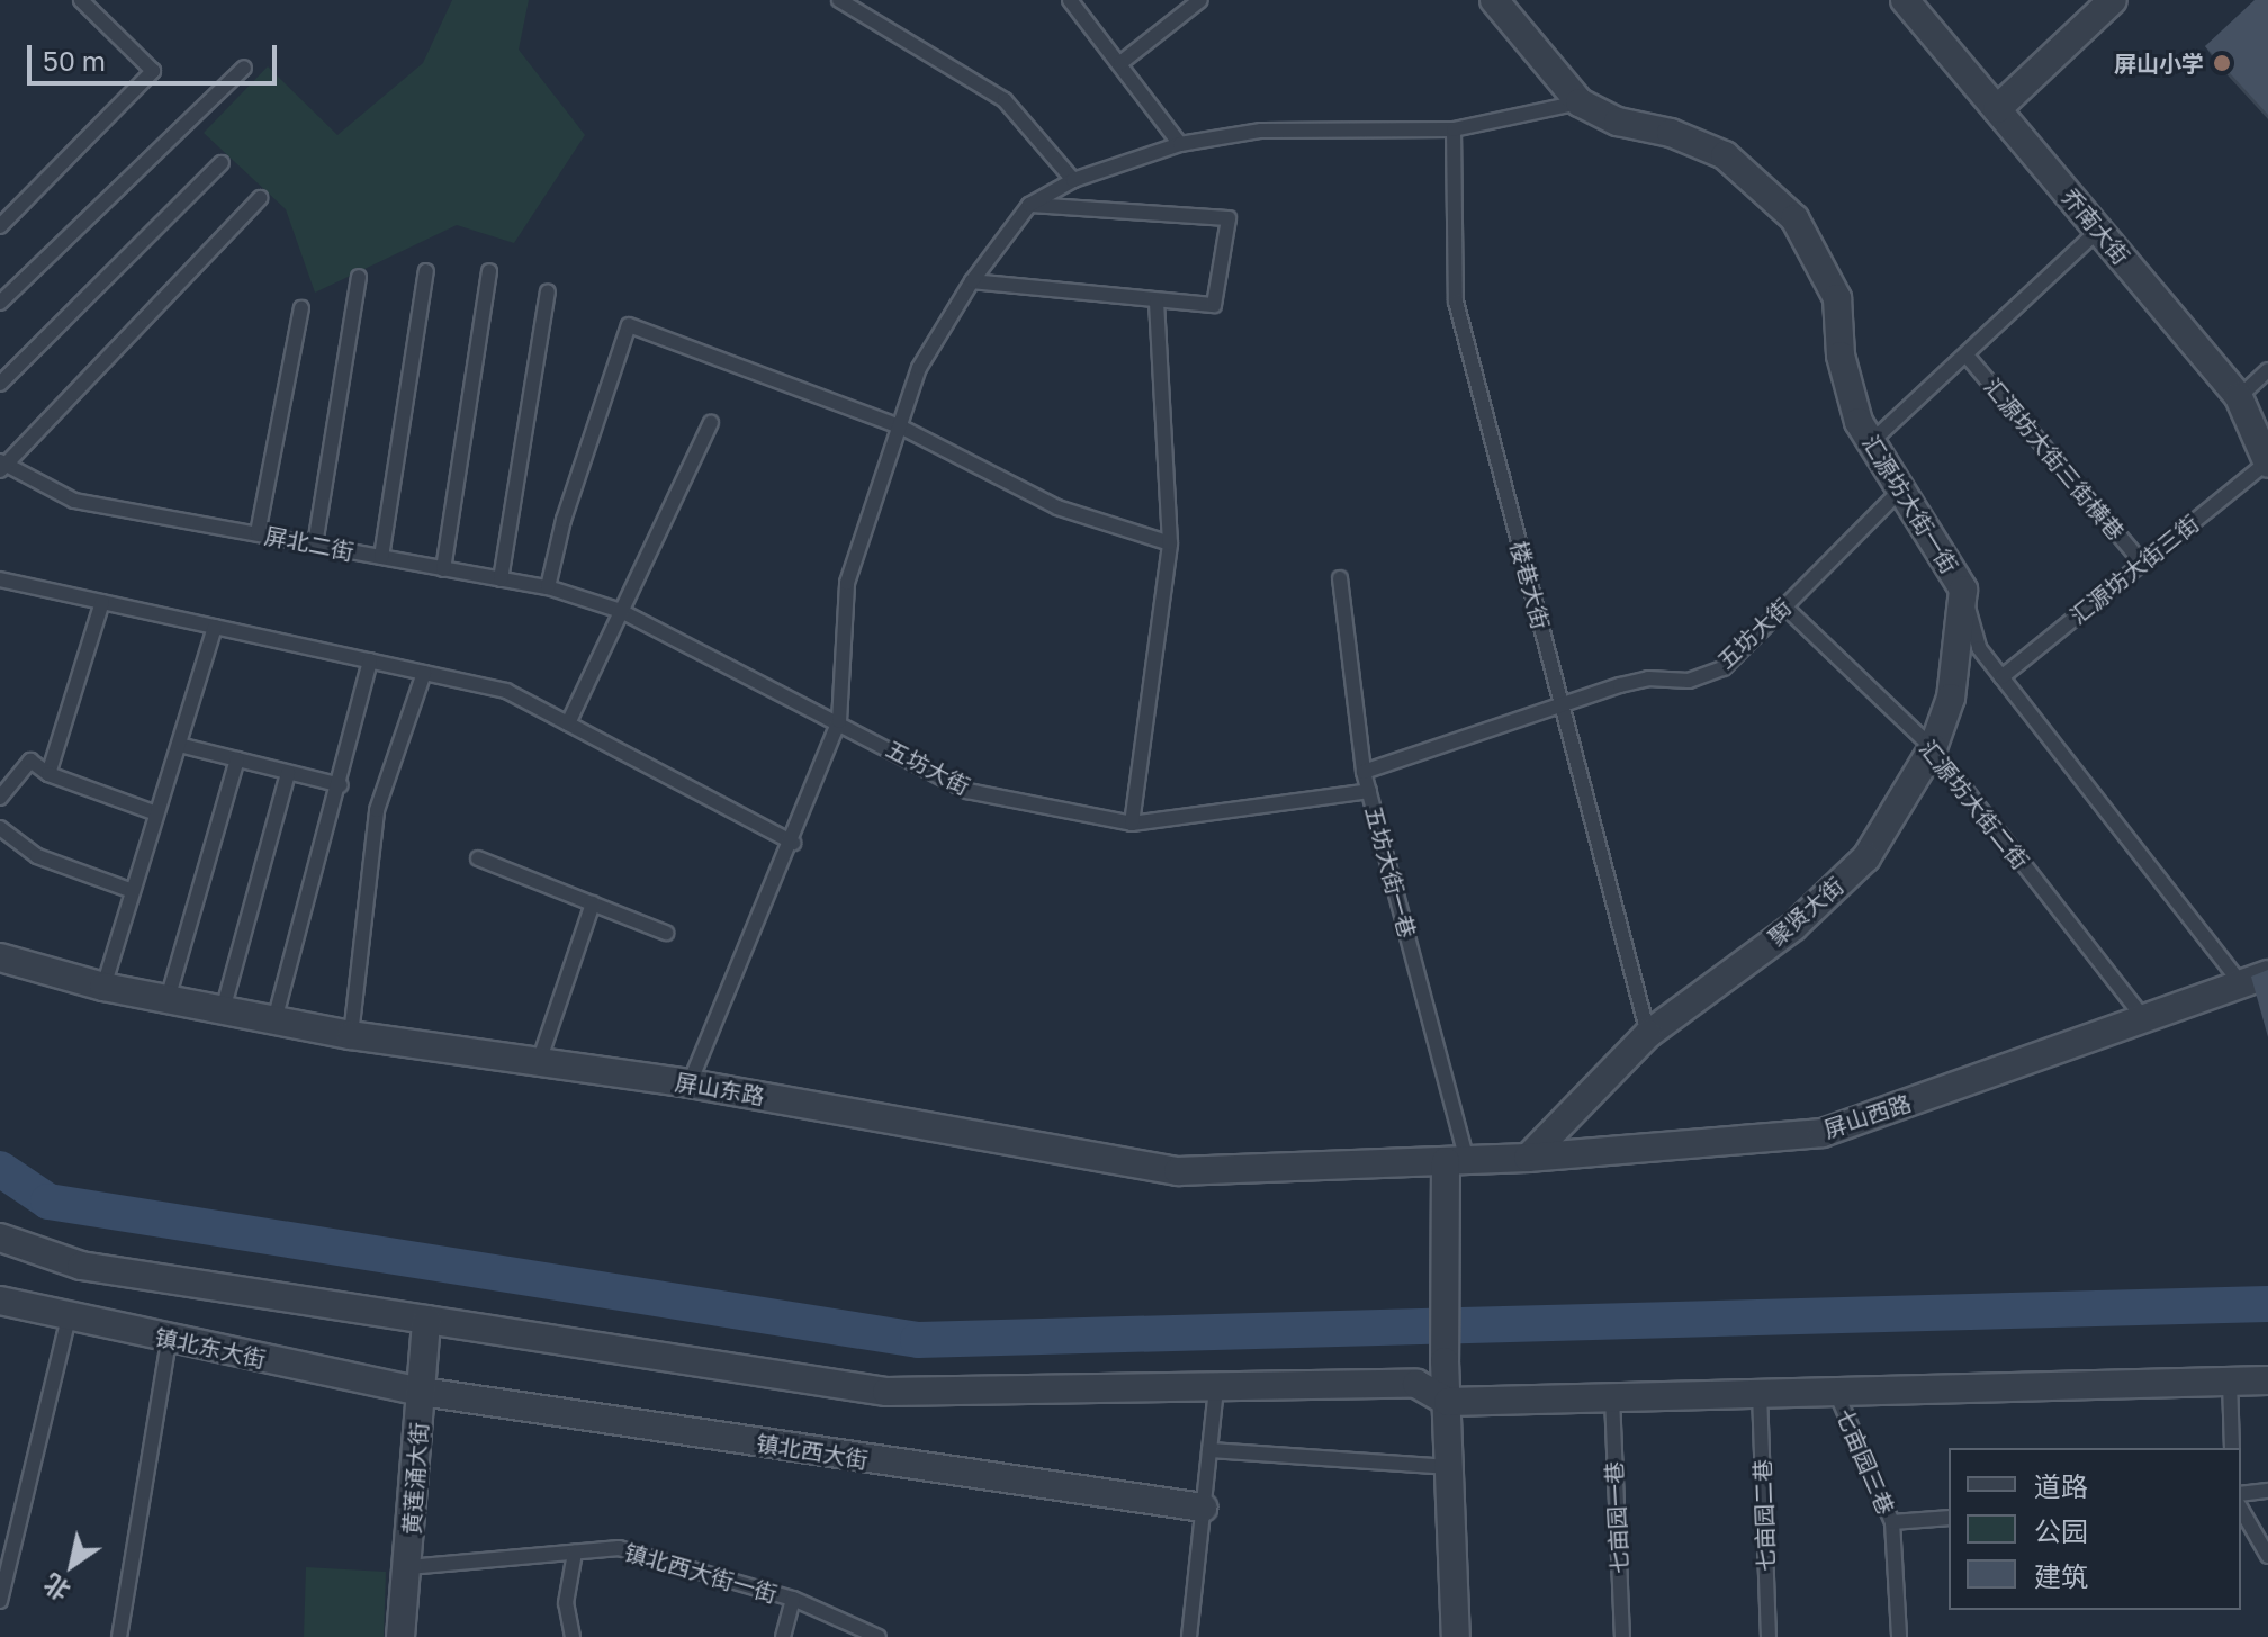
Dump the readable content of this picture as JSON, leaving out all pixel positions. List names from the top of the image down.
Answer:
{
  "streets": {
    "street": [
      "乔南大街",
      "汇源坊大街一街",
      "聚贤大街",
      "屏山东路",
      "屏山西路",
      "镇北东大街",
      "镇北西大街",
      "黄莲涌大街"
    ],
    "lane": [
      "汇源坊大街三街横巷",
      "屏北二街",
      "汇源坊大街三街",
      "楼巷大街",
      "五坊大街",
      "汇源坊大街二街",
      "五坊大街一巷",
      "七亩园三巷",
      "七亩园二巷",
      "七亩园一巷",
      "镇北西大街一街"
    ]
  },
  "crossings": [
    ["乔南大街", "汇源坊大街三街"],
    ["汇源坊大街三街横巷", "汇源坊大街三街"],
    ["汇源坊大街一街", "汇源坊大街三街"],
    ["汇源坊大街一街", "五坊大街"],
    ["汇源坊大街一街", "聚贤大街"],
    ["汇源坊大街一街", "屏山西路"],
    ["屏北二街", "五坊大街"],
    ["楼巷大街", "五坊大街"],
    ["楼巷大街", "聚贤大街"],
    ["五坊大街", "汇源坊大街二街"],
    ["五坊大街", "五坊大街一巷"],
    ["汇源坊大街二街", "聚贤大街"],
    ["汇源坊大街二街", "屏山西路"],
    ["五坊大街一巷", "屏山东路"],
    ["五坊大街一巷", "屏山西路"],
    ["聚贤大街", "屏山西路"],
    ["屏山东路", "屏山西路"],
    ["镇北东大街", "镇北西大街"],
    ["镇北东大街", "黄莲涌大街"],
    ["镇北西大街", "黄莲涌大街"],
    ["黄莲涌大街", "镇北西大街一街"]
  ],
  "places": ["屏山小学"],
  "legend": ["道路", "公园", "建筑"],
  "scale_bar": "50 m",
  "north": "bottom left"
}
